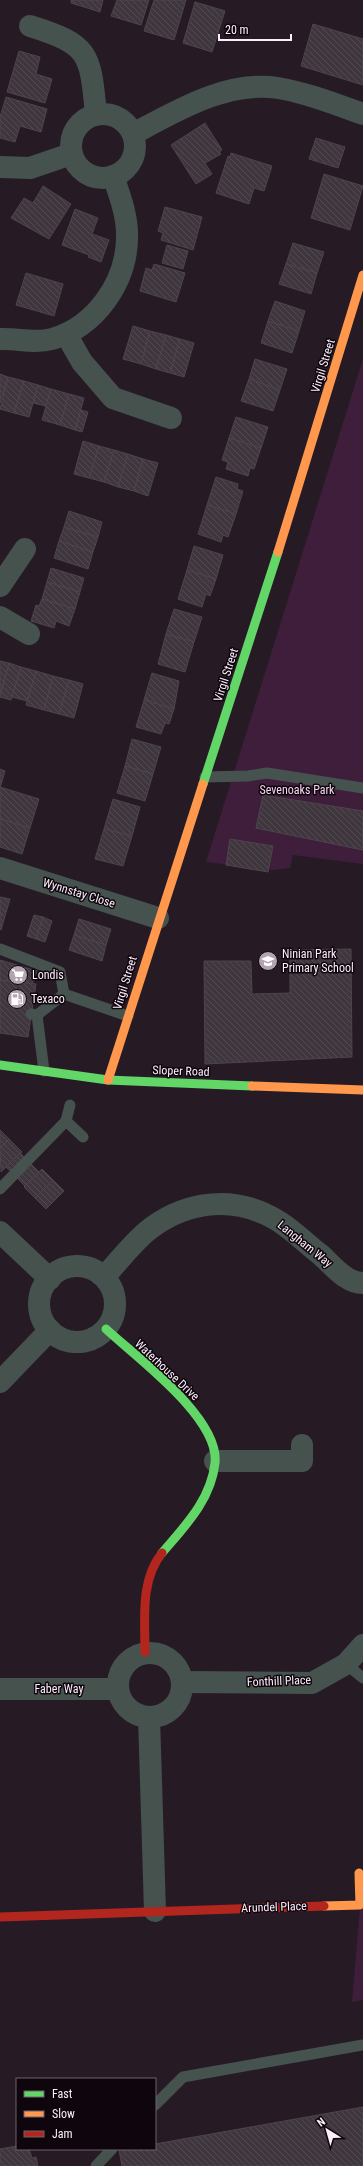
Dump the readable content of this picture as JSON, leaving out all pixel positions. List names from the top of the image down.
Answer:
{
  "streets": {
    "street": [
      "Virgil Street",
      "Wynnstay Close",
      "Sloper Road",
      "Langham Way",
      "Waterhouse Drive",
      "Fonthill Place",
      "Faber Way",
      "Arundel Place"
    ]
  },
  "crossings": [
    ["Virgil Street", "Wynnstay Close"],
    ["Virgil Street", "Sloper Road"],
    ["Langham Way", "Waterhouse Drive"],
    ["Waterhouse Drive", "Fonthill Place"],
    ["Waterhouse Drive", "Faber Way"],
    ["Fonthill Place", "Faber Way"]
  ],
  "parks": ["Sevenoaks Park"],
  "places": {
    "school or university": ["Ninian Park Primary School"],
    "supermarket": ["Londis"],
    "fuel station": ["Texaco"]
  },
  "legend": ["Fast", "Slow", "Jam"],
  "scale_bar": "20 m",
  "north": "top left"
}
